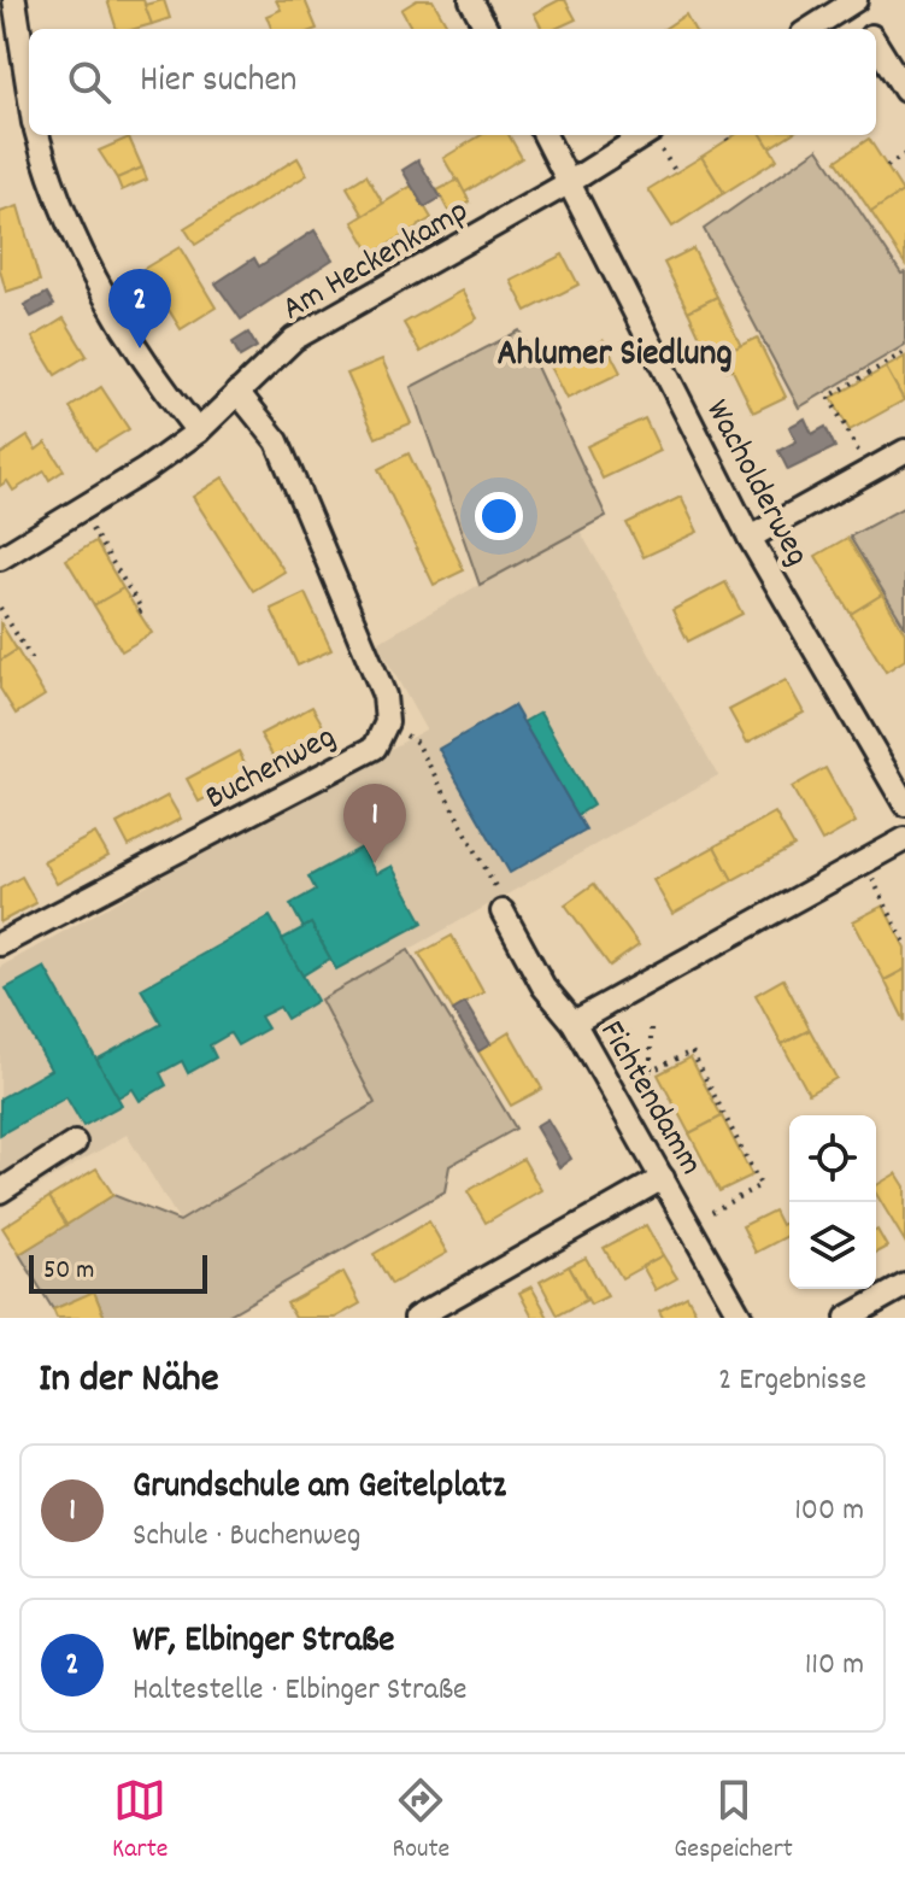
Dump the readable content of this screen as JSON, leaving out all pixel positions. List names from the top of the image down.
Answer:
{
  "streets": {
    "street": [
      "Am Heckenkamp",
      "Wacholderweg",
      "Buchenweg",
      "Fichtendamm"
    ]
  },
  "crossings": [
    ["Am Heckenkamp", "Wacholderweg"]
  ],
  "districts": ["Ahlumer Siedlung"],
  "scale_bar": "50 m",
  "page": {
    "search": "Hier suchen",
    "pins": ["2", "1"],
    "scale": "50 m",
    "heading": ["In der Nähe", "2 Ergebnisse"],
    "list": [
      {
        "mark": "1",
        "name": "Grundschule am Geitelplatz",
        "note": "Schule · Buchenweg",
        "value": "100 m"
      },
      {
        "mark": "2",
        "name": "WF, Elbinger Straße",
        "note": "Haltestelle · Elbinger Straße",
        "value": "110 m"
      }
    ],
    "nav": ["Karte", "Route", "Gespeichert"]
  }
}
